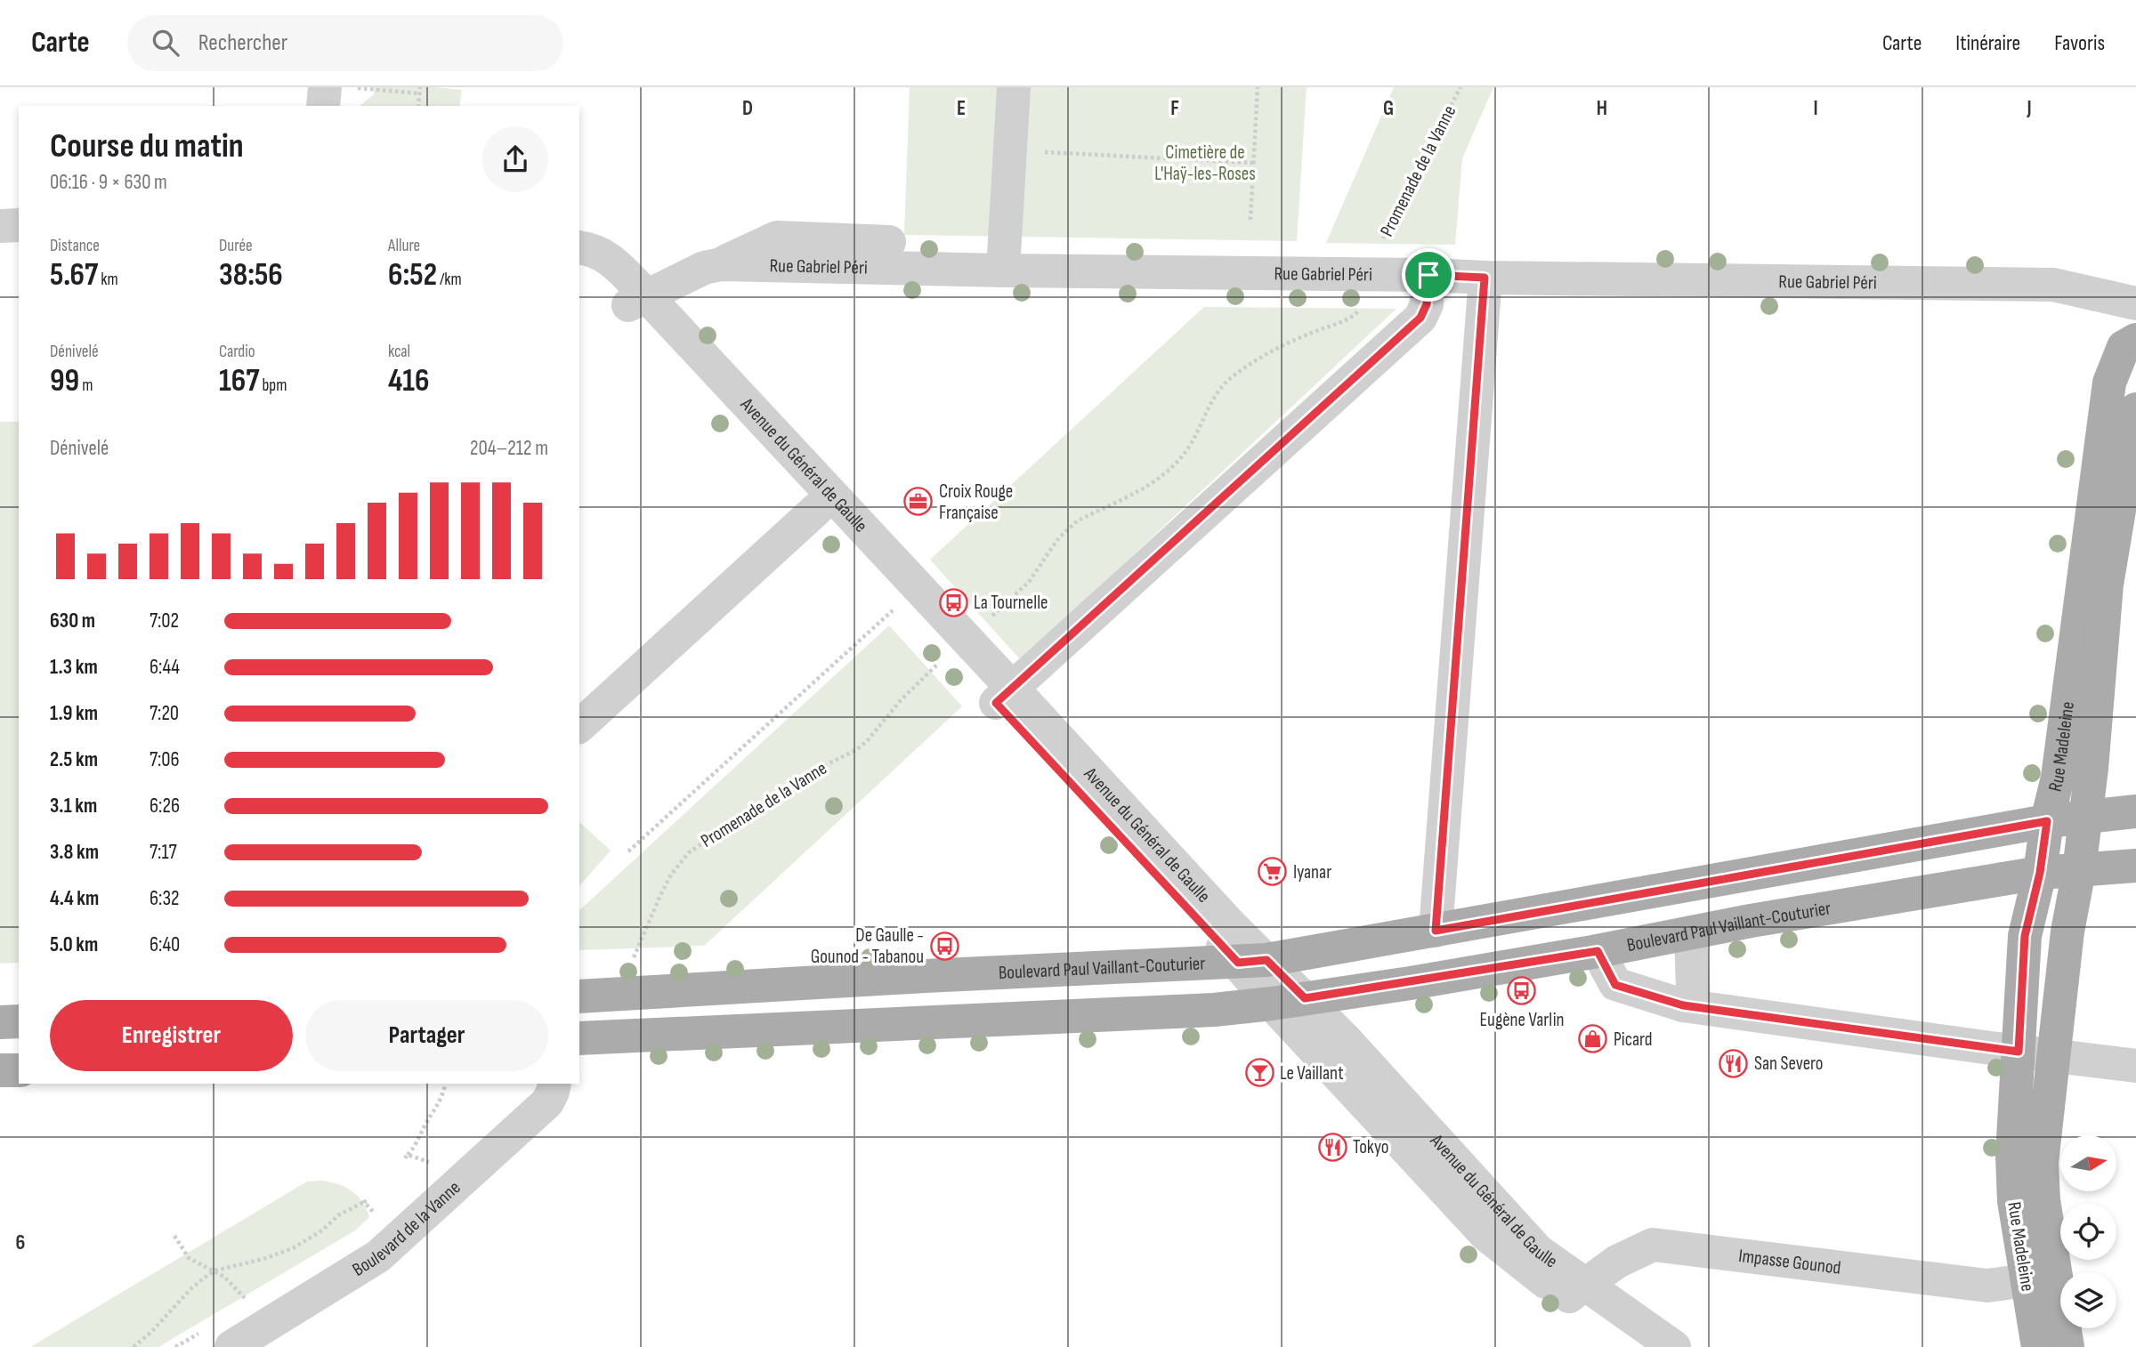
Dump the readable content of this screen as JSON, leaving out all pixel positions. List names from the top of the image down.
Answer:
{
  "streets": {
    "main road": ["Rue Madeleine", "Boulevard Paul Vaillant-Couturier"],
    "street": [
      "Rue Gabriel Péri",
      "Avenue du Général de Gaulle",
      "Boulevard de la Vanne",
      "Impasse Gounod"
    ],
    "path": ["Promenade de la Vanne"]
  },
  "crossings": [
    ["Rue Gabriel Péri", "Avenue du Général de Gaulle"],
    ["Avenue du Général de Gaulle", "Boulevard Paul Vaillant-Couturier"],
    ["Avenue du Général de Gaulle", "Impasse Gounod"],
    ["Rue Madeleine", "Boulevard Paul Vaillant-Couturier"],
    ["Rue Madeleine", "Impasse Gounod"]
  ],
  "parks": ["Cimetière de L'Haÿ-les-Roses"],
  "places": {
    "office": ["Croix Rouge Française"],
    "bus stop": ["La Tournelle", "De Gaulle - Gounod - Tabanou", "Eugène Varlin"],
    "supermarket": ["Iyanar"],
    "shop": ["Picard"],
    "restaurant": ["San Severo", "Tokyo"],
    "bar": ["Le Vaillant"]
  },
  "north": "right",
  "page": {
    "header": "Carte",
    "search": "Rechercher",
    "nav": ["Carte", "Itinéraire", "Favoris"],
    "heading": ["Course du matin", "06:16 · 9 × 630 m"],
    "stats": [
      ["Distance", "5.67 km"],
      ["Durée", "38:56"],
      ["Allure", "6:52 /km"],
      ["Dénivelé", "99 m"],
      ["Cardio", "167 bpm"],
      ["kcal", "416"]
    ],
    "chart": ["Dénivelé", "204–212 m"],
    "list": [
      {
        "name": "630 m",
        "note": "7:02"
      },
      {
        "name": "1.3 km",
        "note": "6:44"
      },
      {
        "name": "1.9 km",
        "note": "7:20"
      },
      {
        "name": "2.5 km",
        "note": "7:06"
      },
      {
        "name": "3.1 km",
        "note": "6:26"
      },
      {
        "name": "3.8 km",
        "note": "7:17"
      },
      {
        "name": "4.4 km",
        "note": "6:32"
      },
      {
        "name": "5.0 km",
        "note": "6:40"
      }
    ],
    "buttons": ["Enregistrer", "Partager"]
  },
  "grid": {
    "columns": [
      "D",
      "E",
      "F",
      "G",
      "H",
      "I",
      "J"
    ],
    "rows": ["6"]
  }
}
